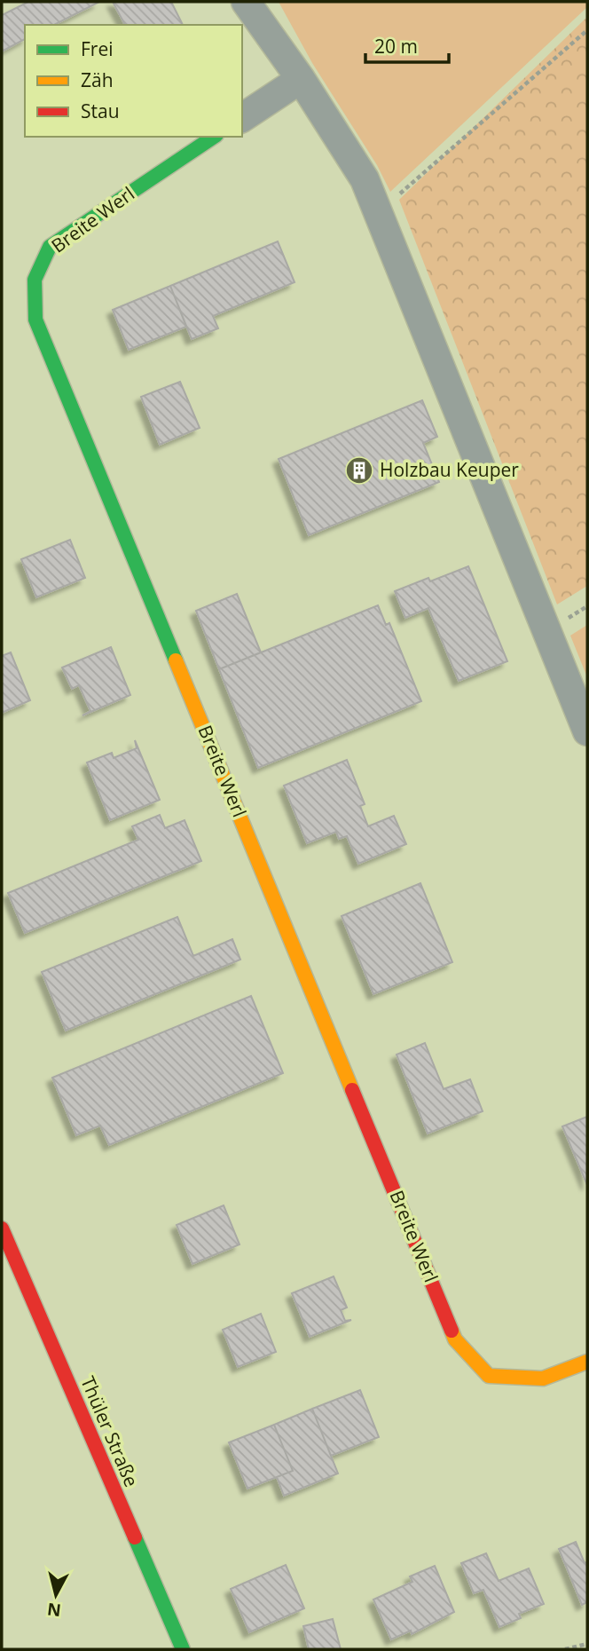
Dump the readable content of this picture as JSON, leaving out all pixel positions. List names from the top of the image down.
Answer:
{
  "streets": {
    "street": ["Breite Werl", "Thüler Straße"]
  },
  "places": {
    "building": ["Holzbau Keuper"]
  },
  "legend": ["Frei", "Zäh", "Stau"],
  "scale_bar": "20 m",
  "north": "bottom"
}
